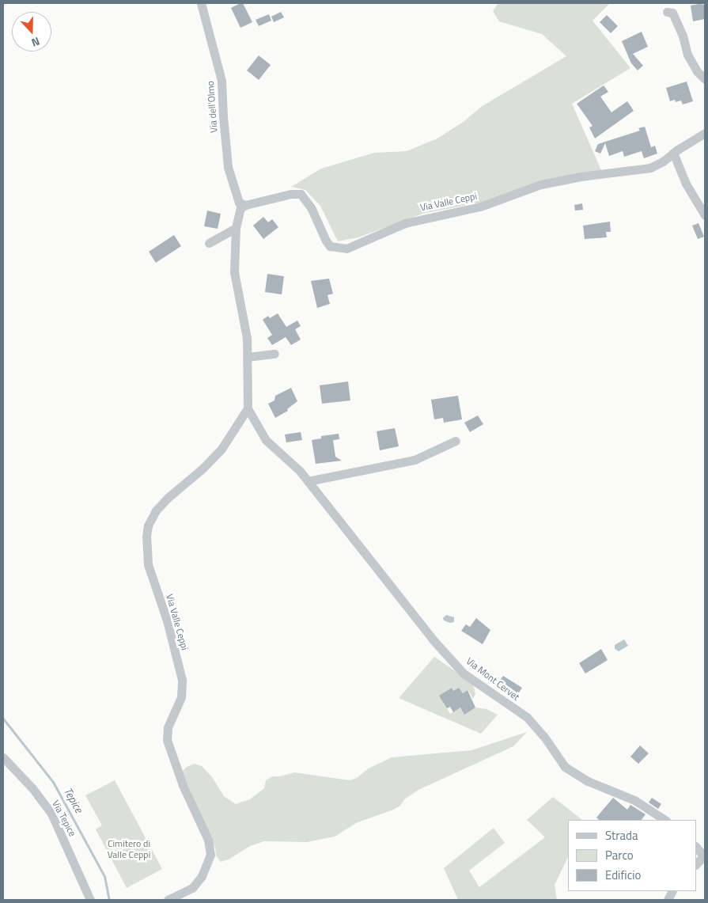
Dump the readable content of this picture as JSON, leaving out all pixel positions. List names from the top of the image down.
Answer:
{
  "streets": {
    "street": [
      "Via dell'Olmo",
      "Via Valle Ceppi",
      "Via Mont Cervet",
      "Via Tepice"
    ]
  },
  "crossings": [
    ["Via dell'Olmo", "Via Valle Ceppi"],
    ["Via Valle Ceppi", "Via Mont Cervet"]
  ],
  "water": ["Tepice"],
  "parks": ["Cimitero di Valle Ceppi"],
  "legend": ["Strada", "Parco", "Edificio"],
  "north": "bottom"
}
